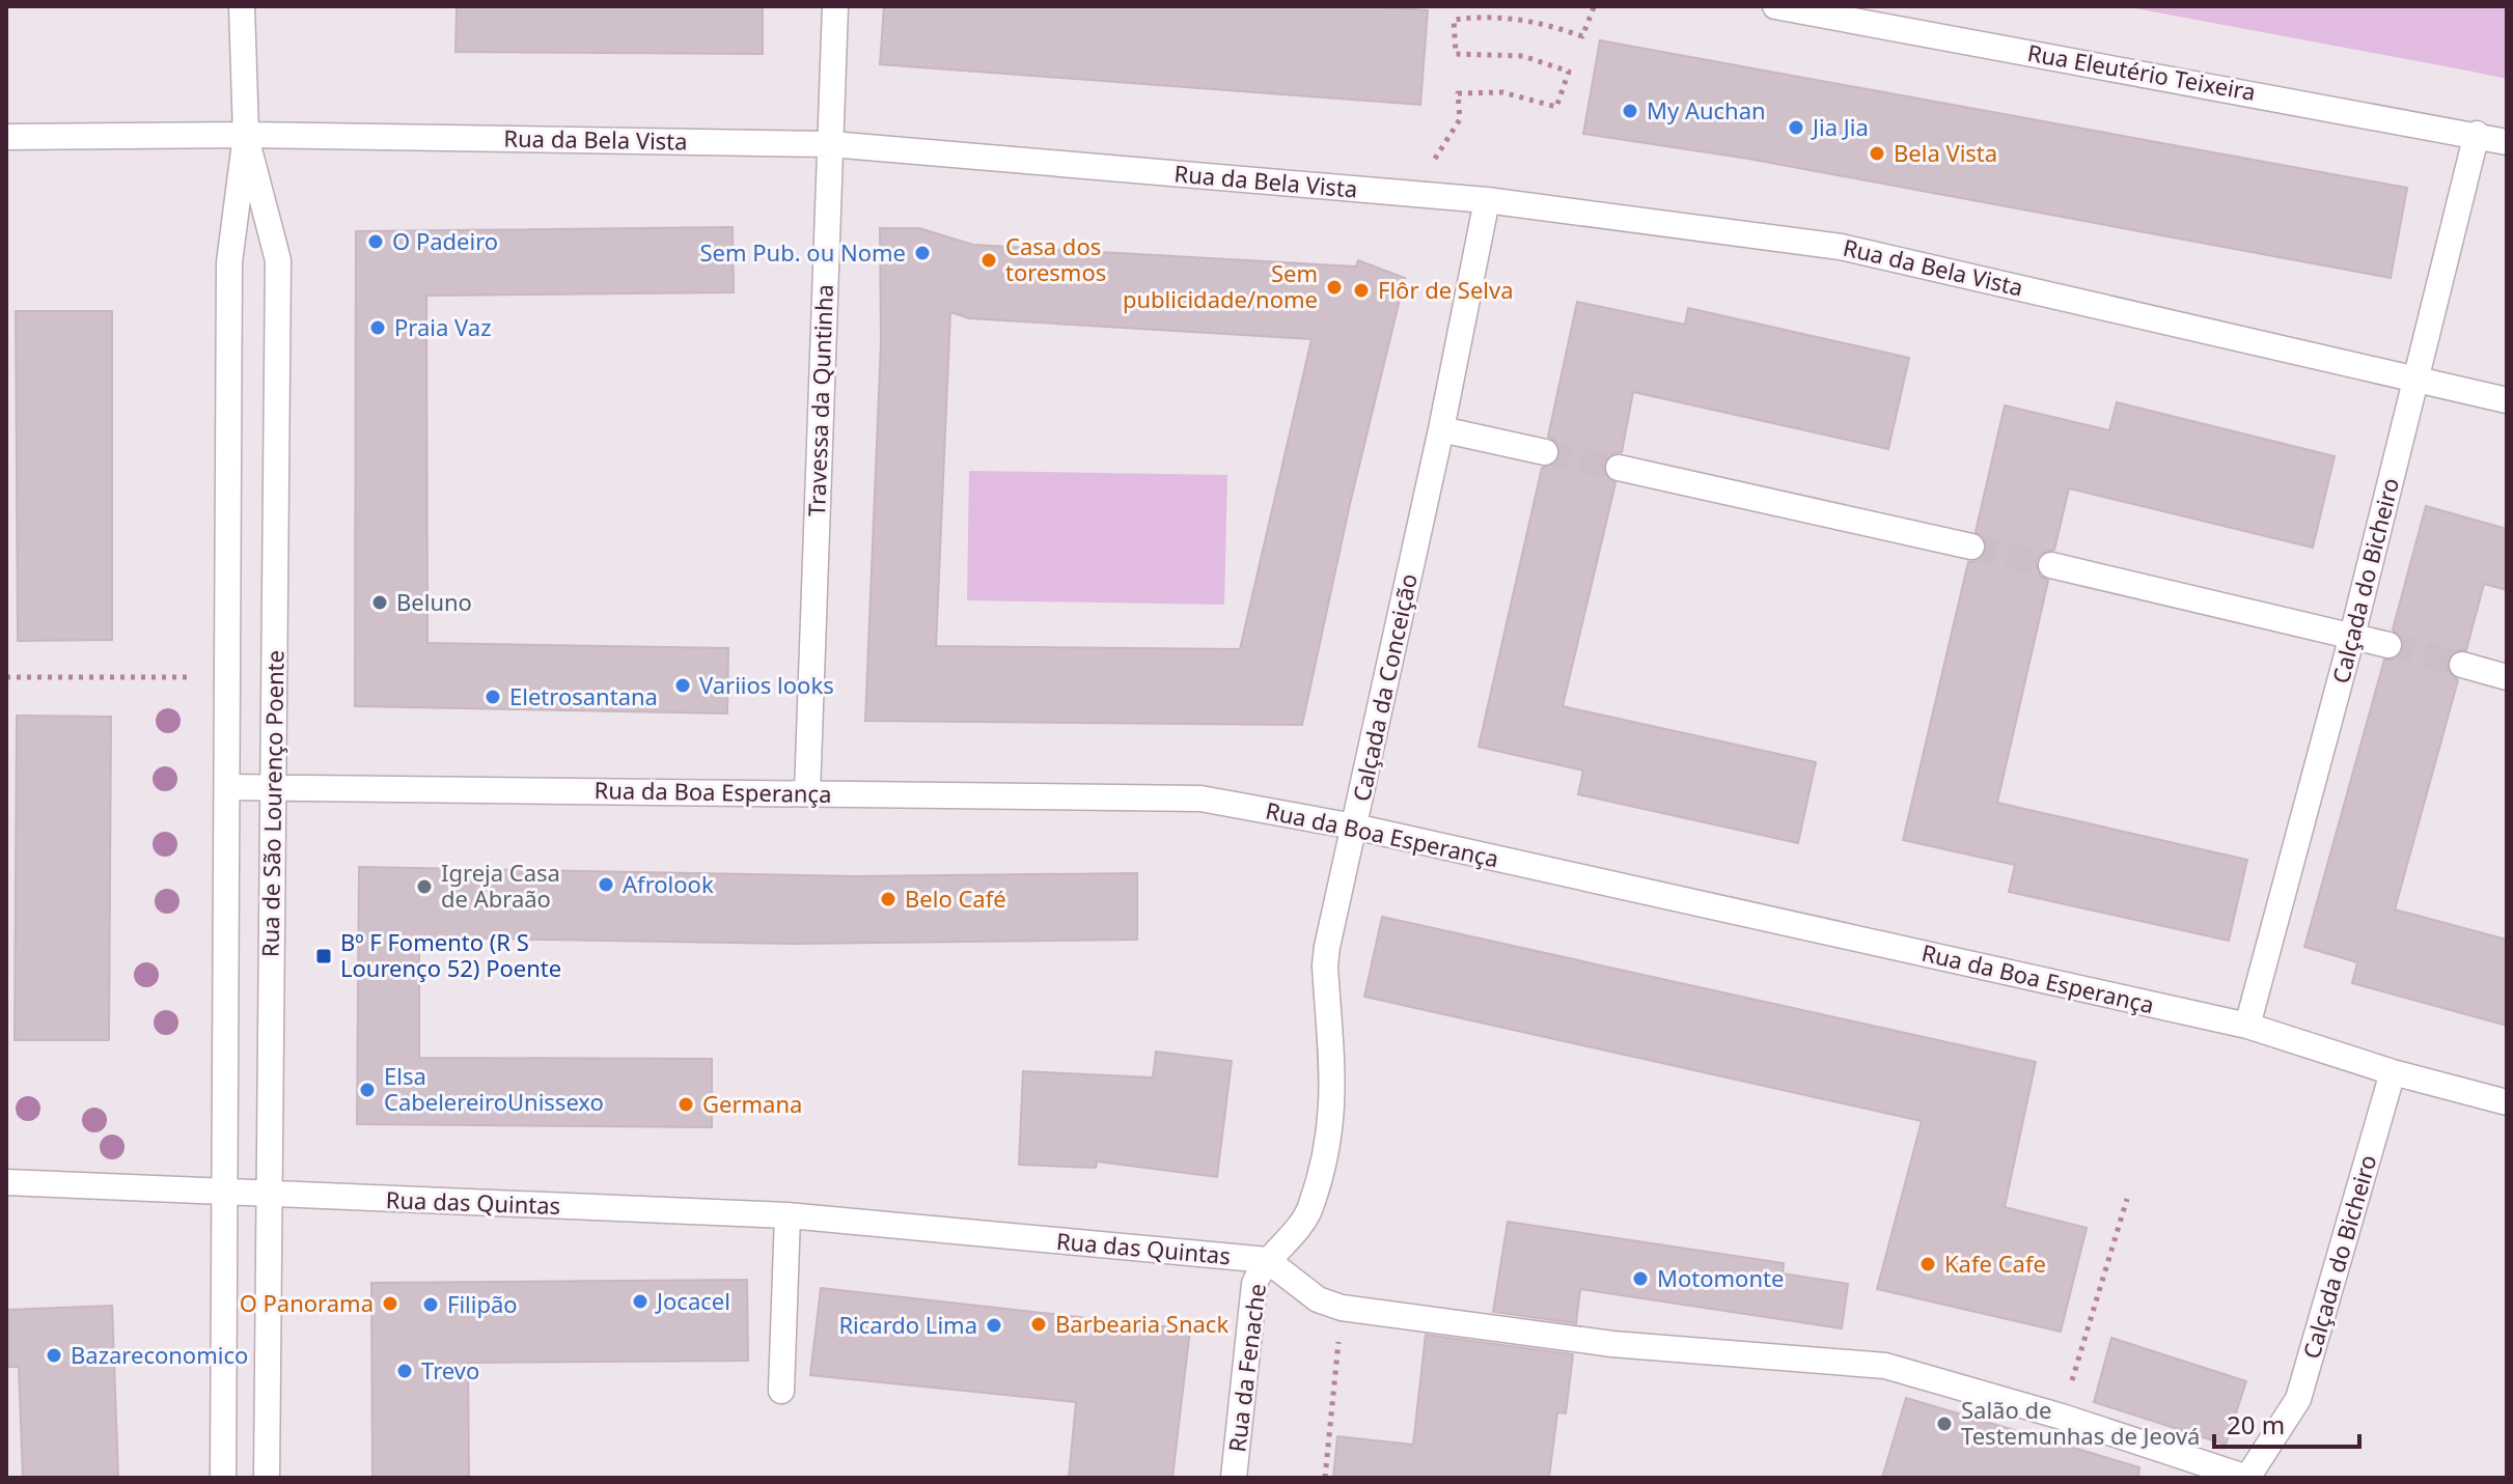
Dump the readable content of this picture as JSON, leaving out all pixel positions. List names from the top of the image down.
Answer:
{
  "streets": {
    "street": [
      "Rua Eleutério Teixeira",
      "Rua da Bela Vista",
      "Travessa da Quntinha",
      "Calçada do Bicheiro",
      "Calçada da Conceição",
      "Rua da Boa Esperança",
      "Rua de São Lourenço Poente",
      "Rua das Quintas",
      "Rua da Fenache"
    ]
  },
  "crossings": [
    ["Rua Eleutério Teixeira", "Calçada do Bicheiro"],
    ["Rua da Bela Vista", "Travessa da Quntinha"],
    ["Rua da Bela Vista", "Calçada do Bicheiro"],
    ["Rua da Bela Vista", "Calçada da Conceição"],
    ["Rua da Bela Vista", "Rua de São Lourenço Poente"],
    ["Travessa da Quntinha", "Rua da Boa Esperança"],
    ["Calçada do Bicheiro", "Rua da Boa Esperança"],
    ["Calçada da Conceição", "Rua da Boa Esperança"],
    ["Calçada da Conceição", "Rua das Quintas"],
    ["Calçada da Conceição", "Rua da Fenache"],
    ["Rua da Boa Esperança", "Rua de São Lourenço Poente"],
    ["Rua de São Lourenço Poente", "Rua das Quintas"],
    ["Rua das Quintas", "Rua da Fenache"]
  ],
  "places": {
    "other": [
      "My Auchan",
      "Jia Jia",
      "Bela Vista",
      "O Padeiro",
      "Sem Pub. ou Nome",
      "Casa dos toresmos",
      "Sem publicidade/nome",
      "Flôr de Selva",
      "Praia Vaz",
      "Beluno",
      "Variios looks",
      "Eletrosantana",
      "Afrolook",
      "Igreja Casa de Abraão",
      "Belo Café",
      "Elsa CabelereiroUnissexo",
      "Germana",
      "Kafe Cafe",
      "Motomonte",
      "Jocacel",
      "O Panorama",
      "Filipão",
      "Barbearia Snack",
      "Ricardo Lima",
      "Bazareconomico",
      "Trevo",
      "Salão de Testemunhas de Jeová"
    ],
    "transit": ["Bº F Fomento (R S Lourenço 52) Poente"]
  },
  "scale_bar": "20 m"
}
